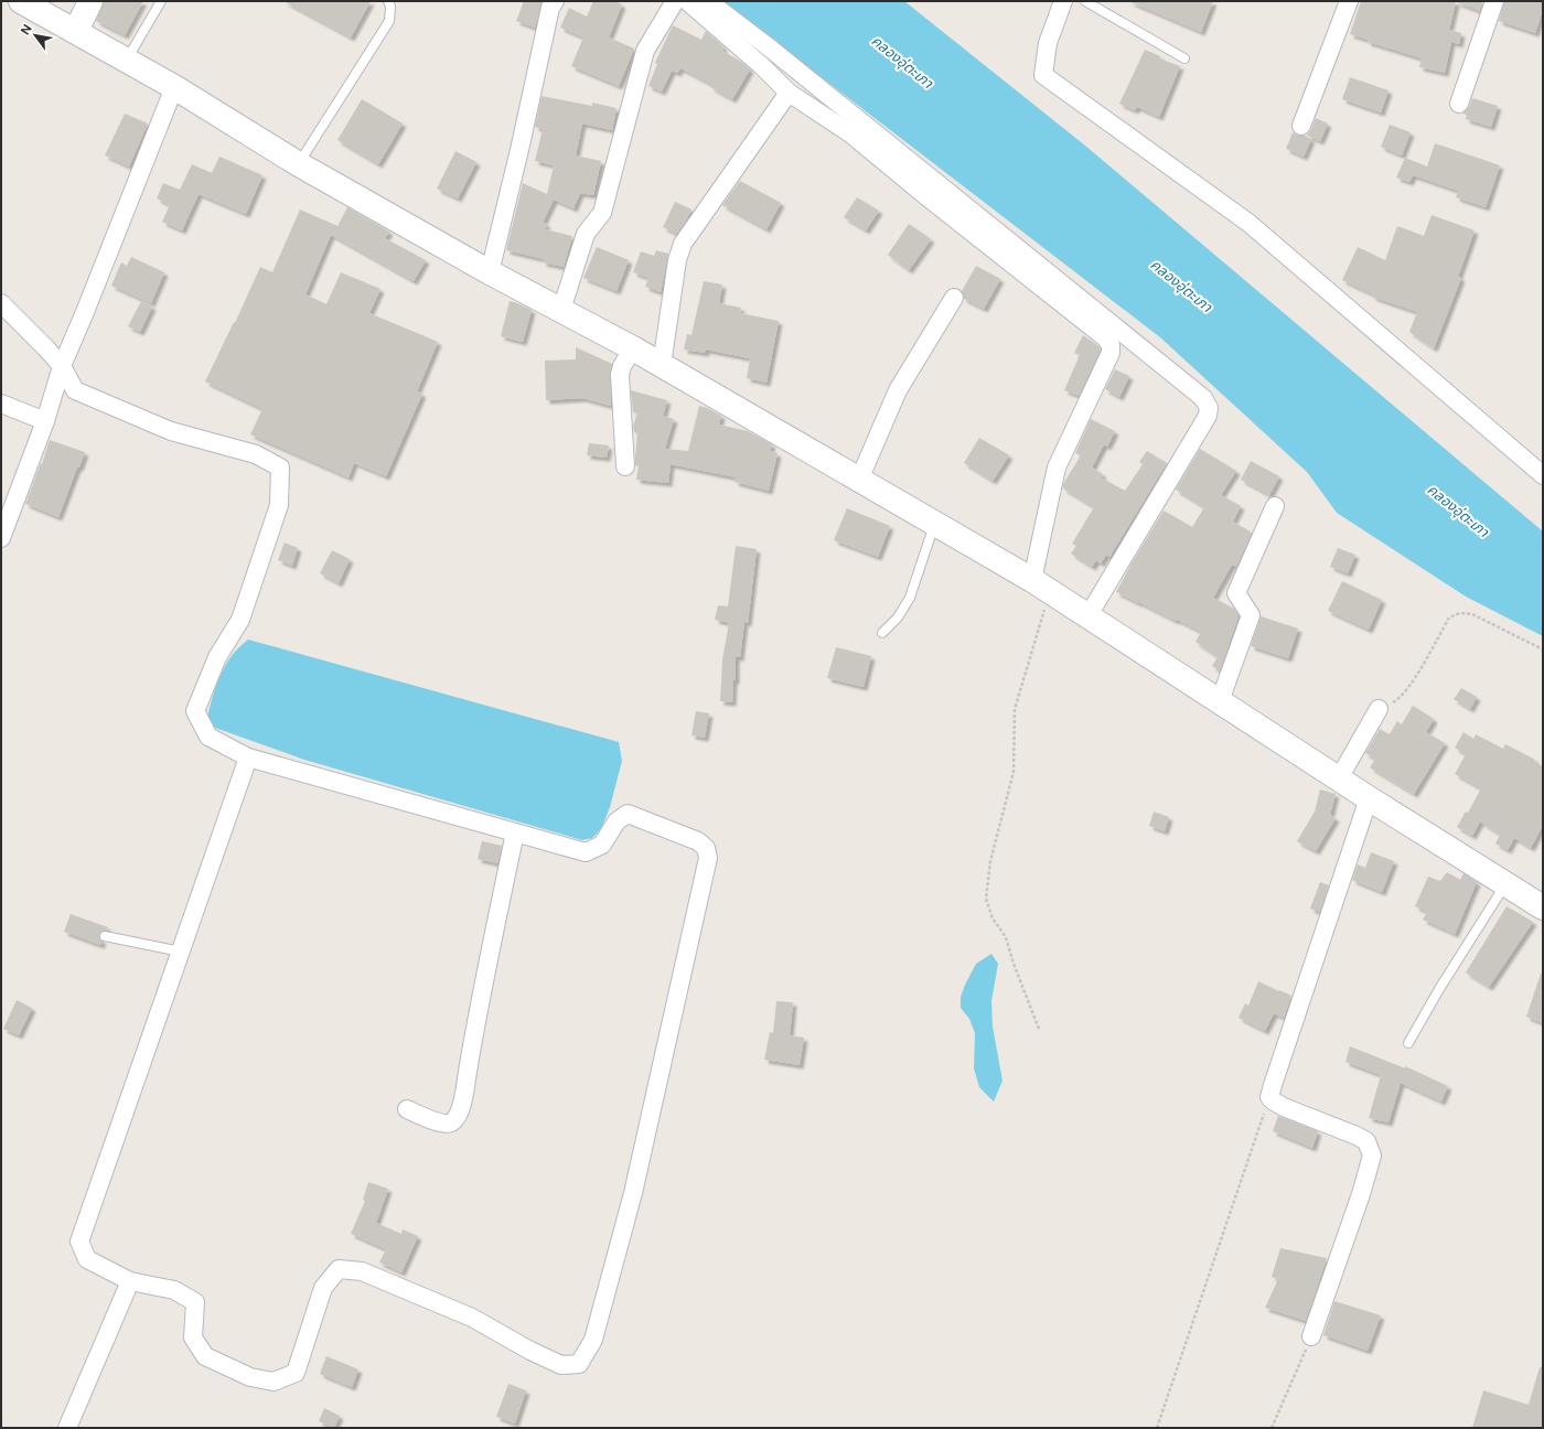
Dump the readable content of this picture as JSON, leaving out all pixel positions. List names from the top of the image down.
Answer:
{
  "water": ["คลองอุ่ตะเภา"],
  "north": "top left"
}
